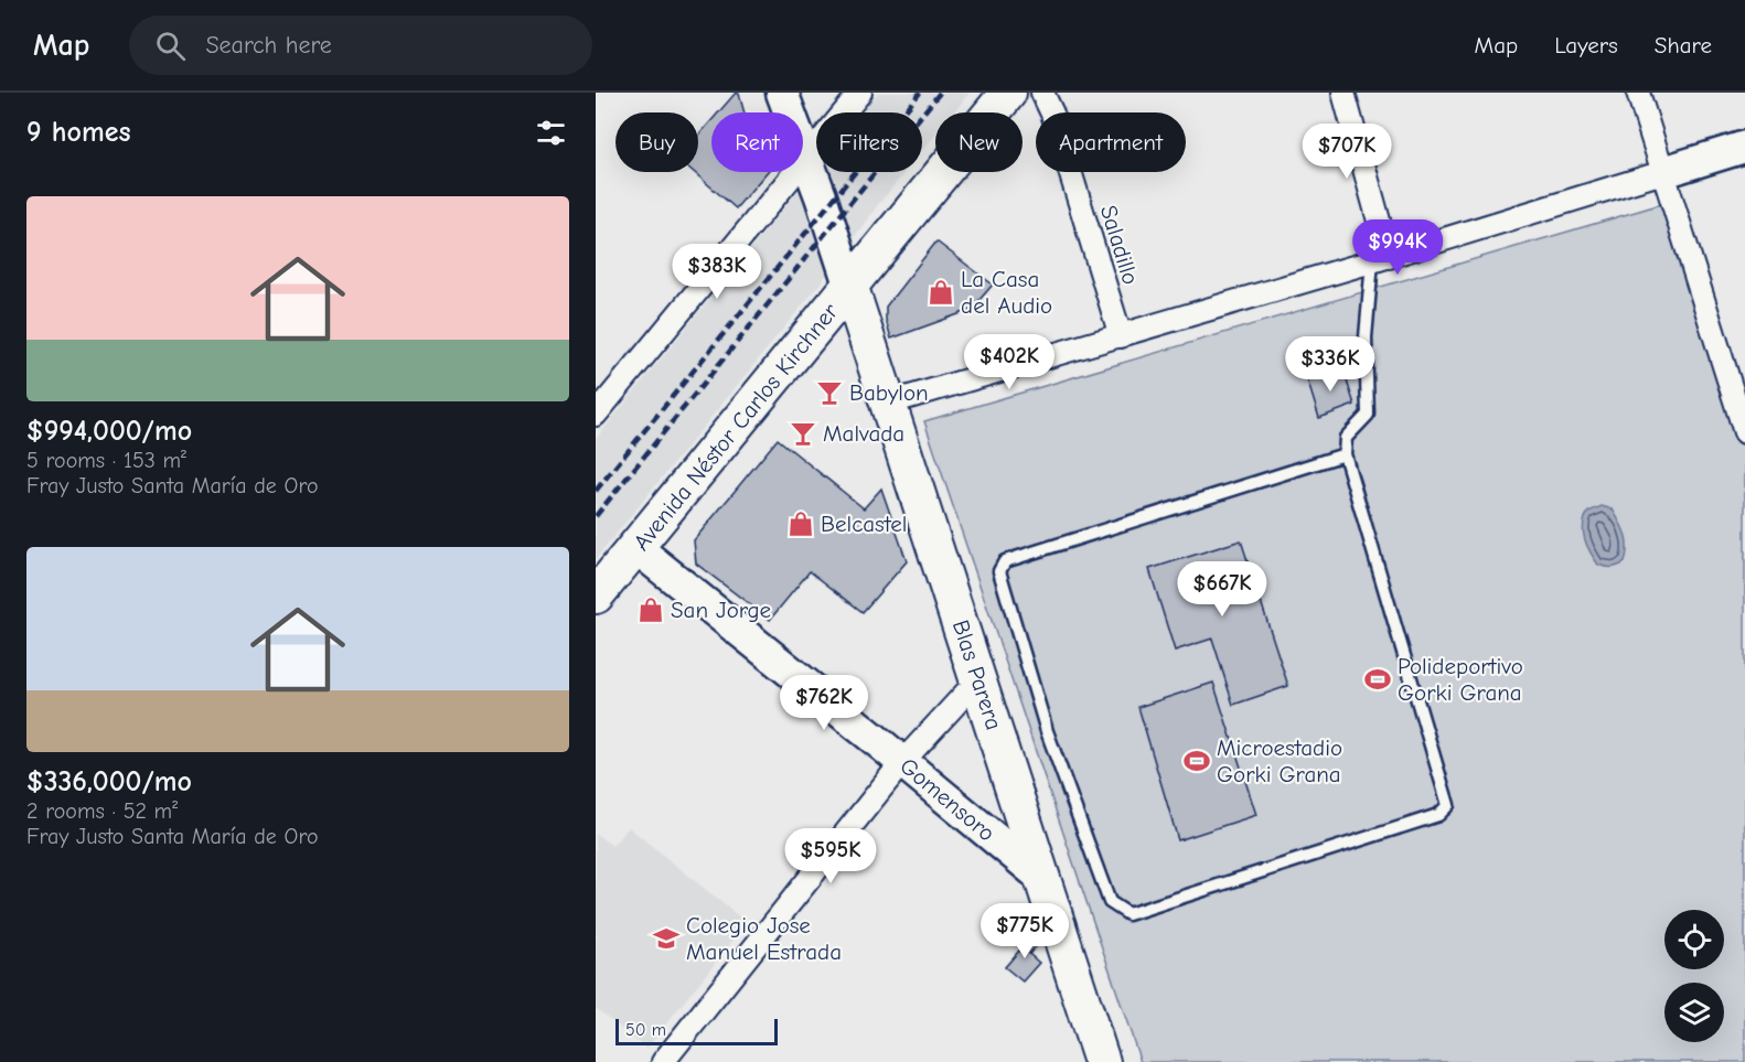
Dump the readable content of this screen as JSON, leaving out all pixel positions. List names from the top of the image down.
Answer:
{
  "streets": {
    "main road": ["Avenida Néstor Carlos Kirchner", "Blas Parera"],
    "street": ["Saladillo", "Gomensoro"]
  },
  "crossings": [
    ["Avenida Néstor Carlos Kirchner", "Blas Parera"],
    ["Avenida Néstor Carlos Kirchner", "Gomensoro"],
    ["Blas Parera", "Gomensoro"]
  ],
  "places": {
    "shop": ["La Casa del Audio", "Belcastel", "San Jorge"],
    "bar": ["Babylon", "Malvada"],
    "sports": ["Polideportivo Gorki Grana", "Microestadio Gorki Grana"],
    "school or university": ["Colegio Jose Manuel Estrada"]
  },
  "scale_bar": "50 m",
  "page": {
    "header": "Map",
    "search": "Search here",
    "nav": ["Map", "Layers", "Share"],
    "heading": "9 homes",
    "chip": [
      "Buy",
      "Rent",
      "Filters",
      "New",
      "Apartment"
    ],
    "price": [
      "$707K",
      "$994K",
      "$383K",
      "$402K",
      "$336K",
      "$667K",
      "$762K",
      "$595K",
      "$775K"
    ],
    "list": [
      {
        "name": "$994,000/mo",
        "note": "5 rooms · 153 m² · Fray Justo Santa María de Oro"
      },
      {
        "name": "$336,000/mo",
        "note": "2 rooms · 52 m² · Fray Justo Santa María de Oro"
      }
    ],
    "scale": "50 m"
  }
}
